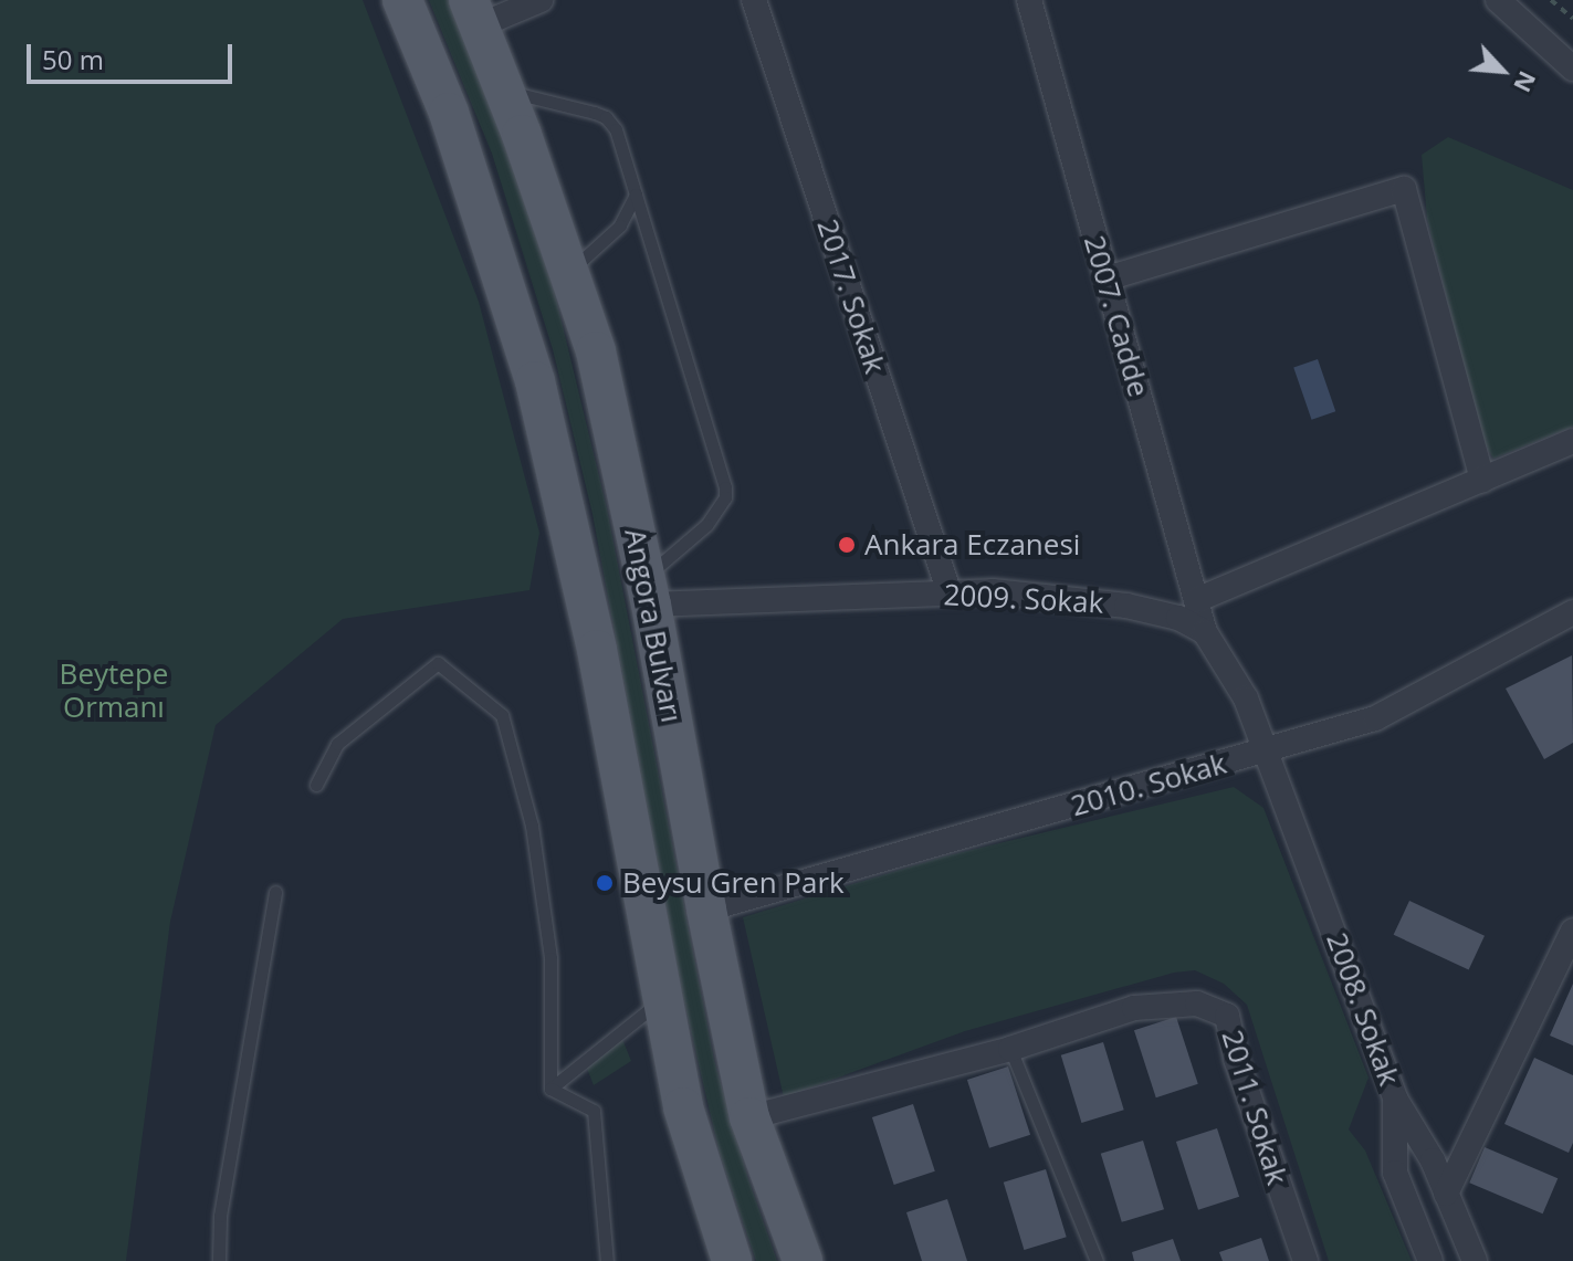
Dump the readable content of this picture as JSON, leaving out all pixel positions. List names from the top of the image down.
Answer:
{
  "streets": {
    "main road": ["Angora Bulvarı"],
    "street": [
      "2017. Sokak",
      "2007. Cadde",
      "2009. Sokak",
      "2010. Sokak",
      "2008. Sokak",
      "2011. Sokak"
    ]
  },
  "crossings": [
    ["2017. Sokak", "2009. Sokak"],
    ["2007. Cadde", "2009. Sokak"],
    ["2009. Sokak", "Angora Bulvarı"],
    ["Angora Bulvarı", "2010. Sokak"],
    ["2010. Sokak", "2008. Sokak"]
  ],
  "parks": ["Beytepe Ormanı"],
  "places": ["Ankara Eczanesi", "Beysu Gren Park"],
  "scale_bar": "50 m",
  "north": "bottom right"
}
